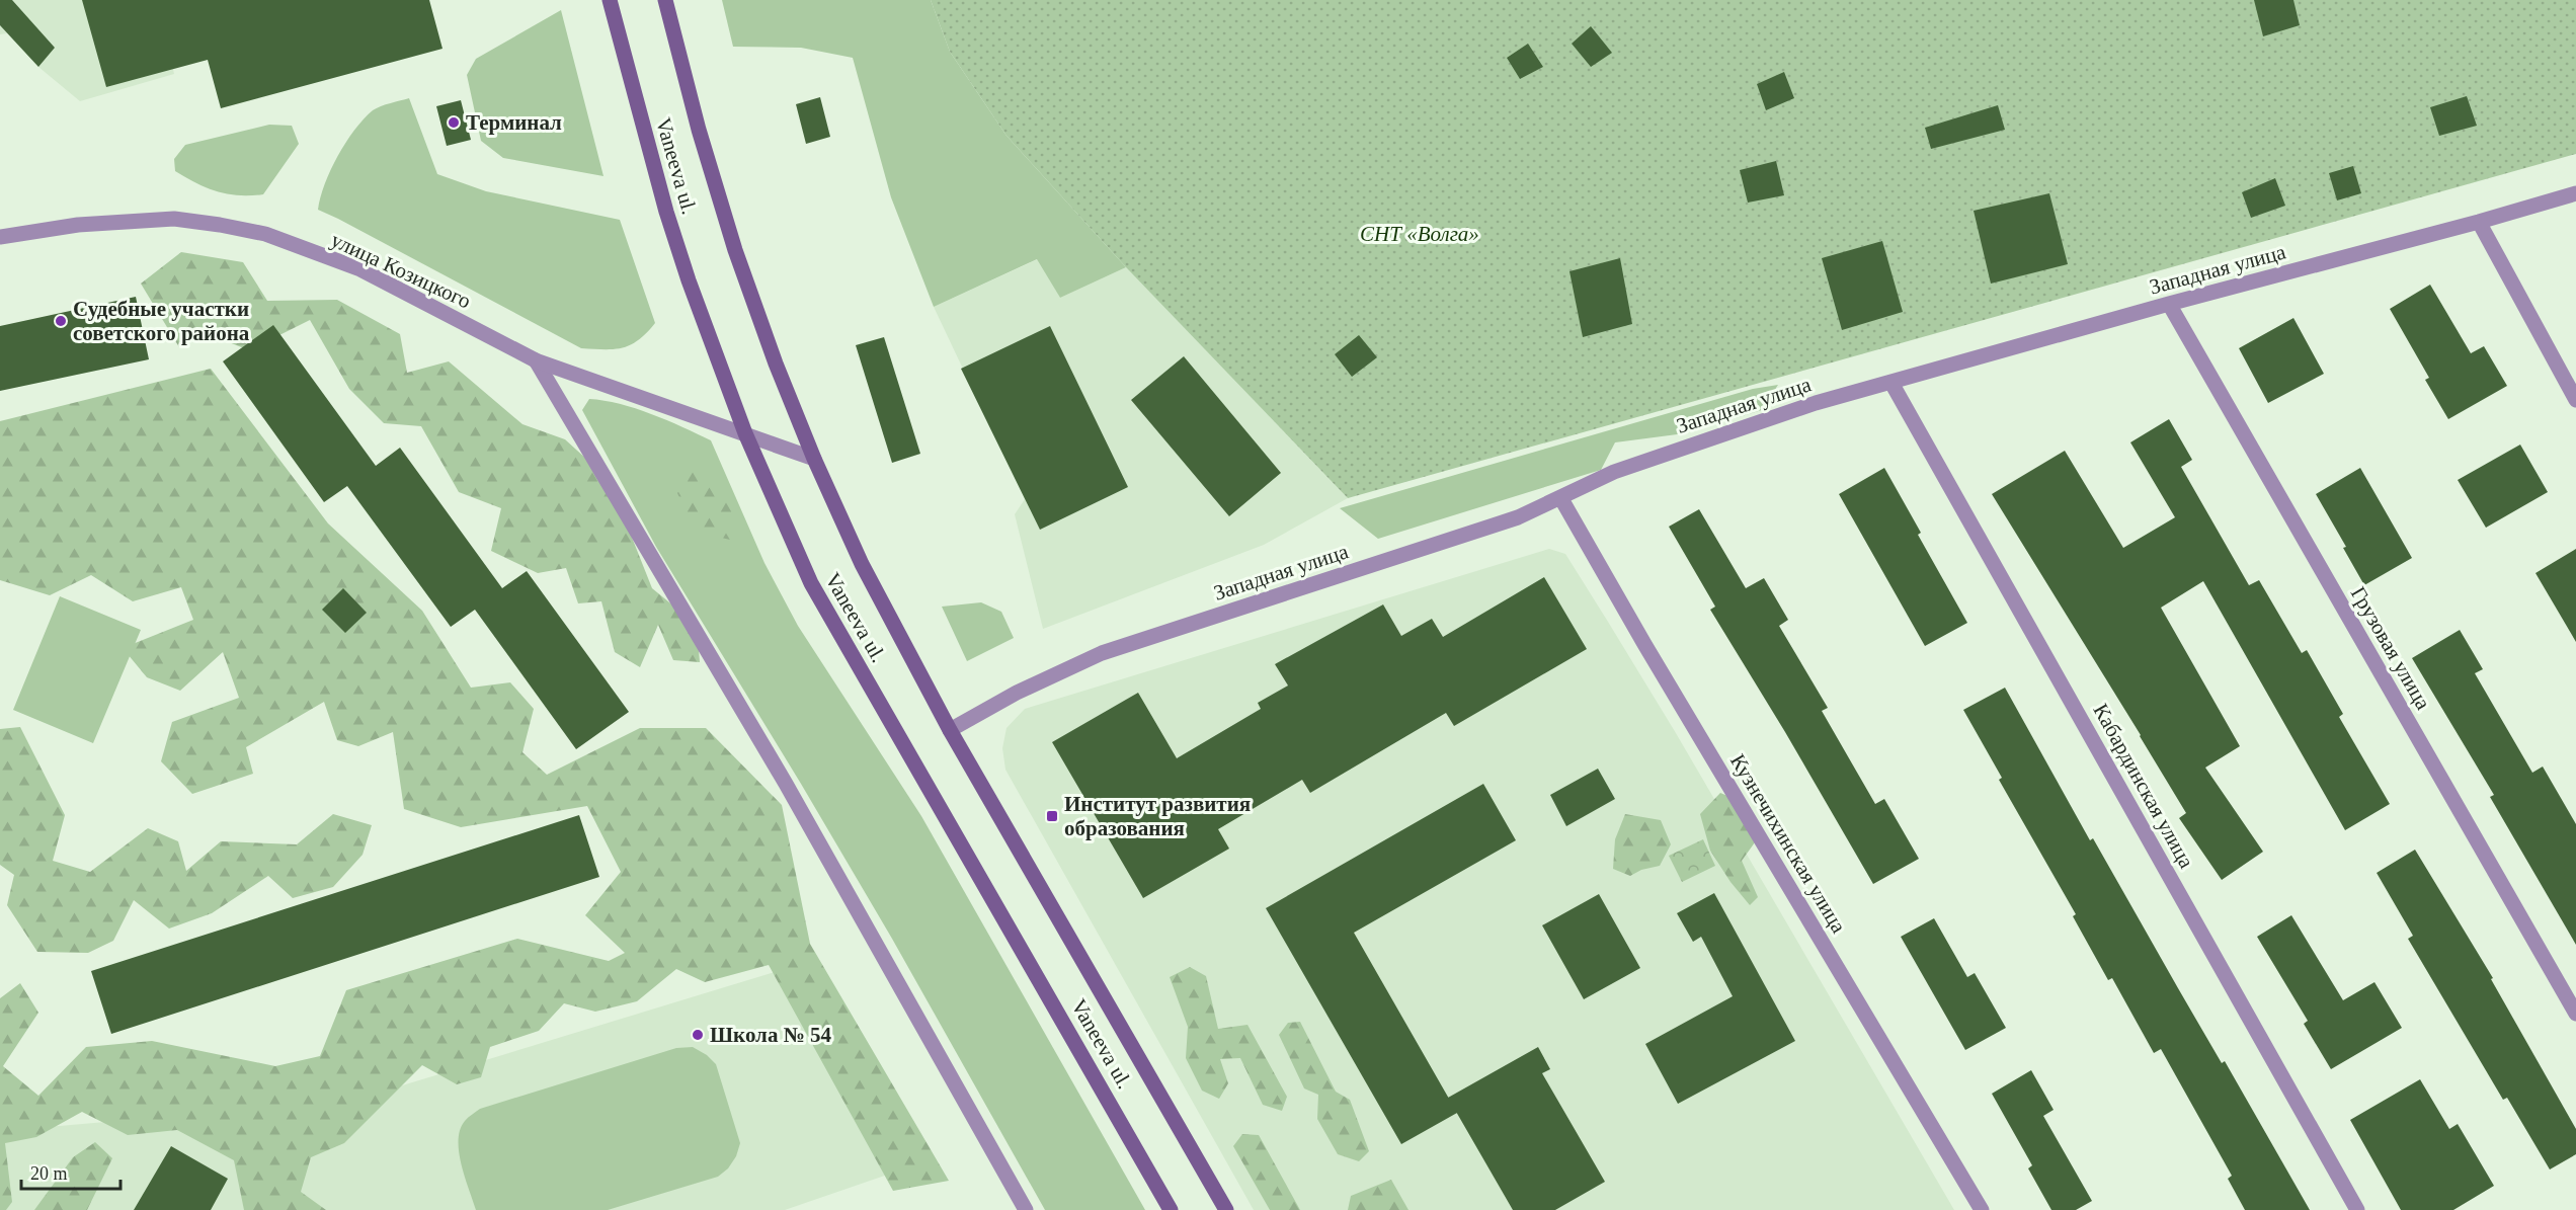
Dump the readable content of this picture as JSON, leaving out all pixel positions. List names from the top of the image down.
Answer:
{
  "streets": {
    "main road": ["Vaneeva ul."],
    "street": [
      "Западная улица",
      "улица Козицкого",
      "Грузовая улица",
      "Кабардинская улица",
      "Кузнечихинская улица"
    ]
  },
  "crossings": [
    ["Vaneeva ul.", "Западная улица"],
    ["Vaneeva ul.", "улица Козицкого"],
    ["Западная улица", "Грузовая улица"],
    ["Западная улица", "Кабардинская улица"],
    ["Западная улица", "Кузнечихинская улица"]
  ],
  "parks": ["СНТ «Волга»"],
  "places": {
    "other": ["Терминал", "Судебные участки советского района", "Школа № 54"],
    "transit": ["Институт развития образования"]
  },
  "scale_bar": "20 m"
}
